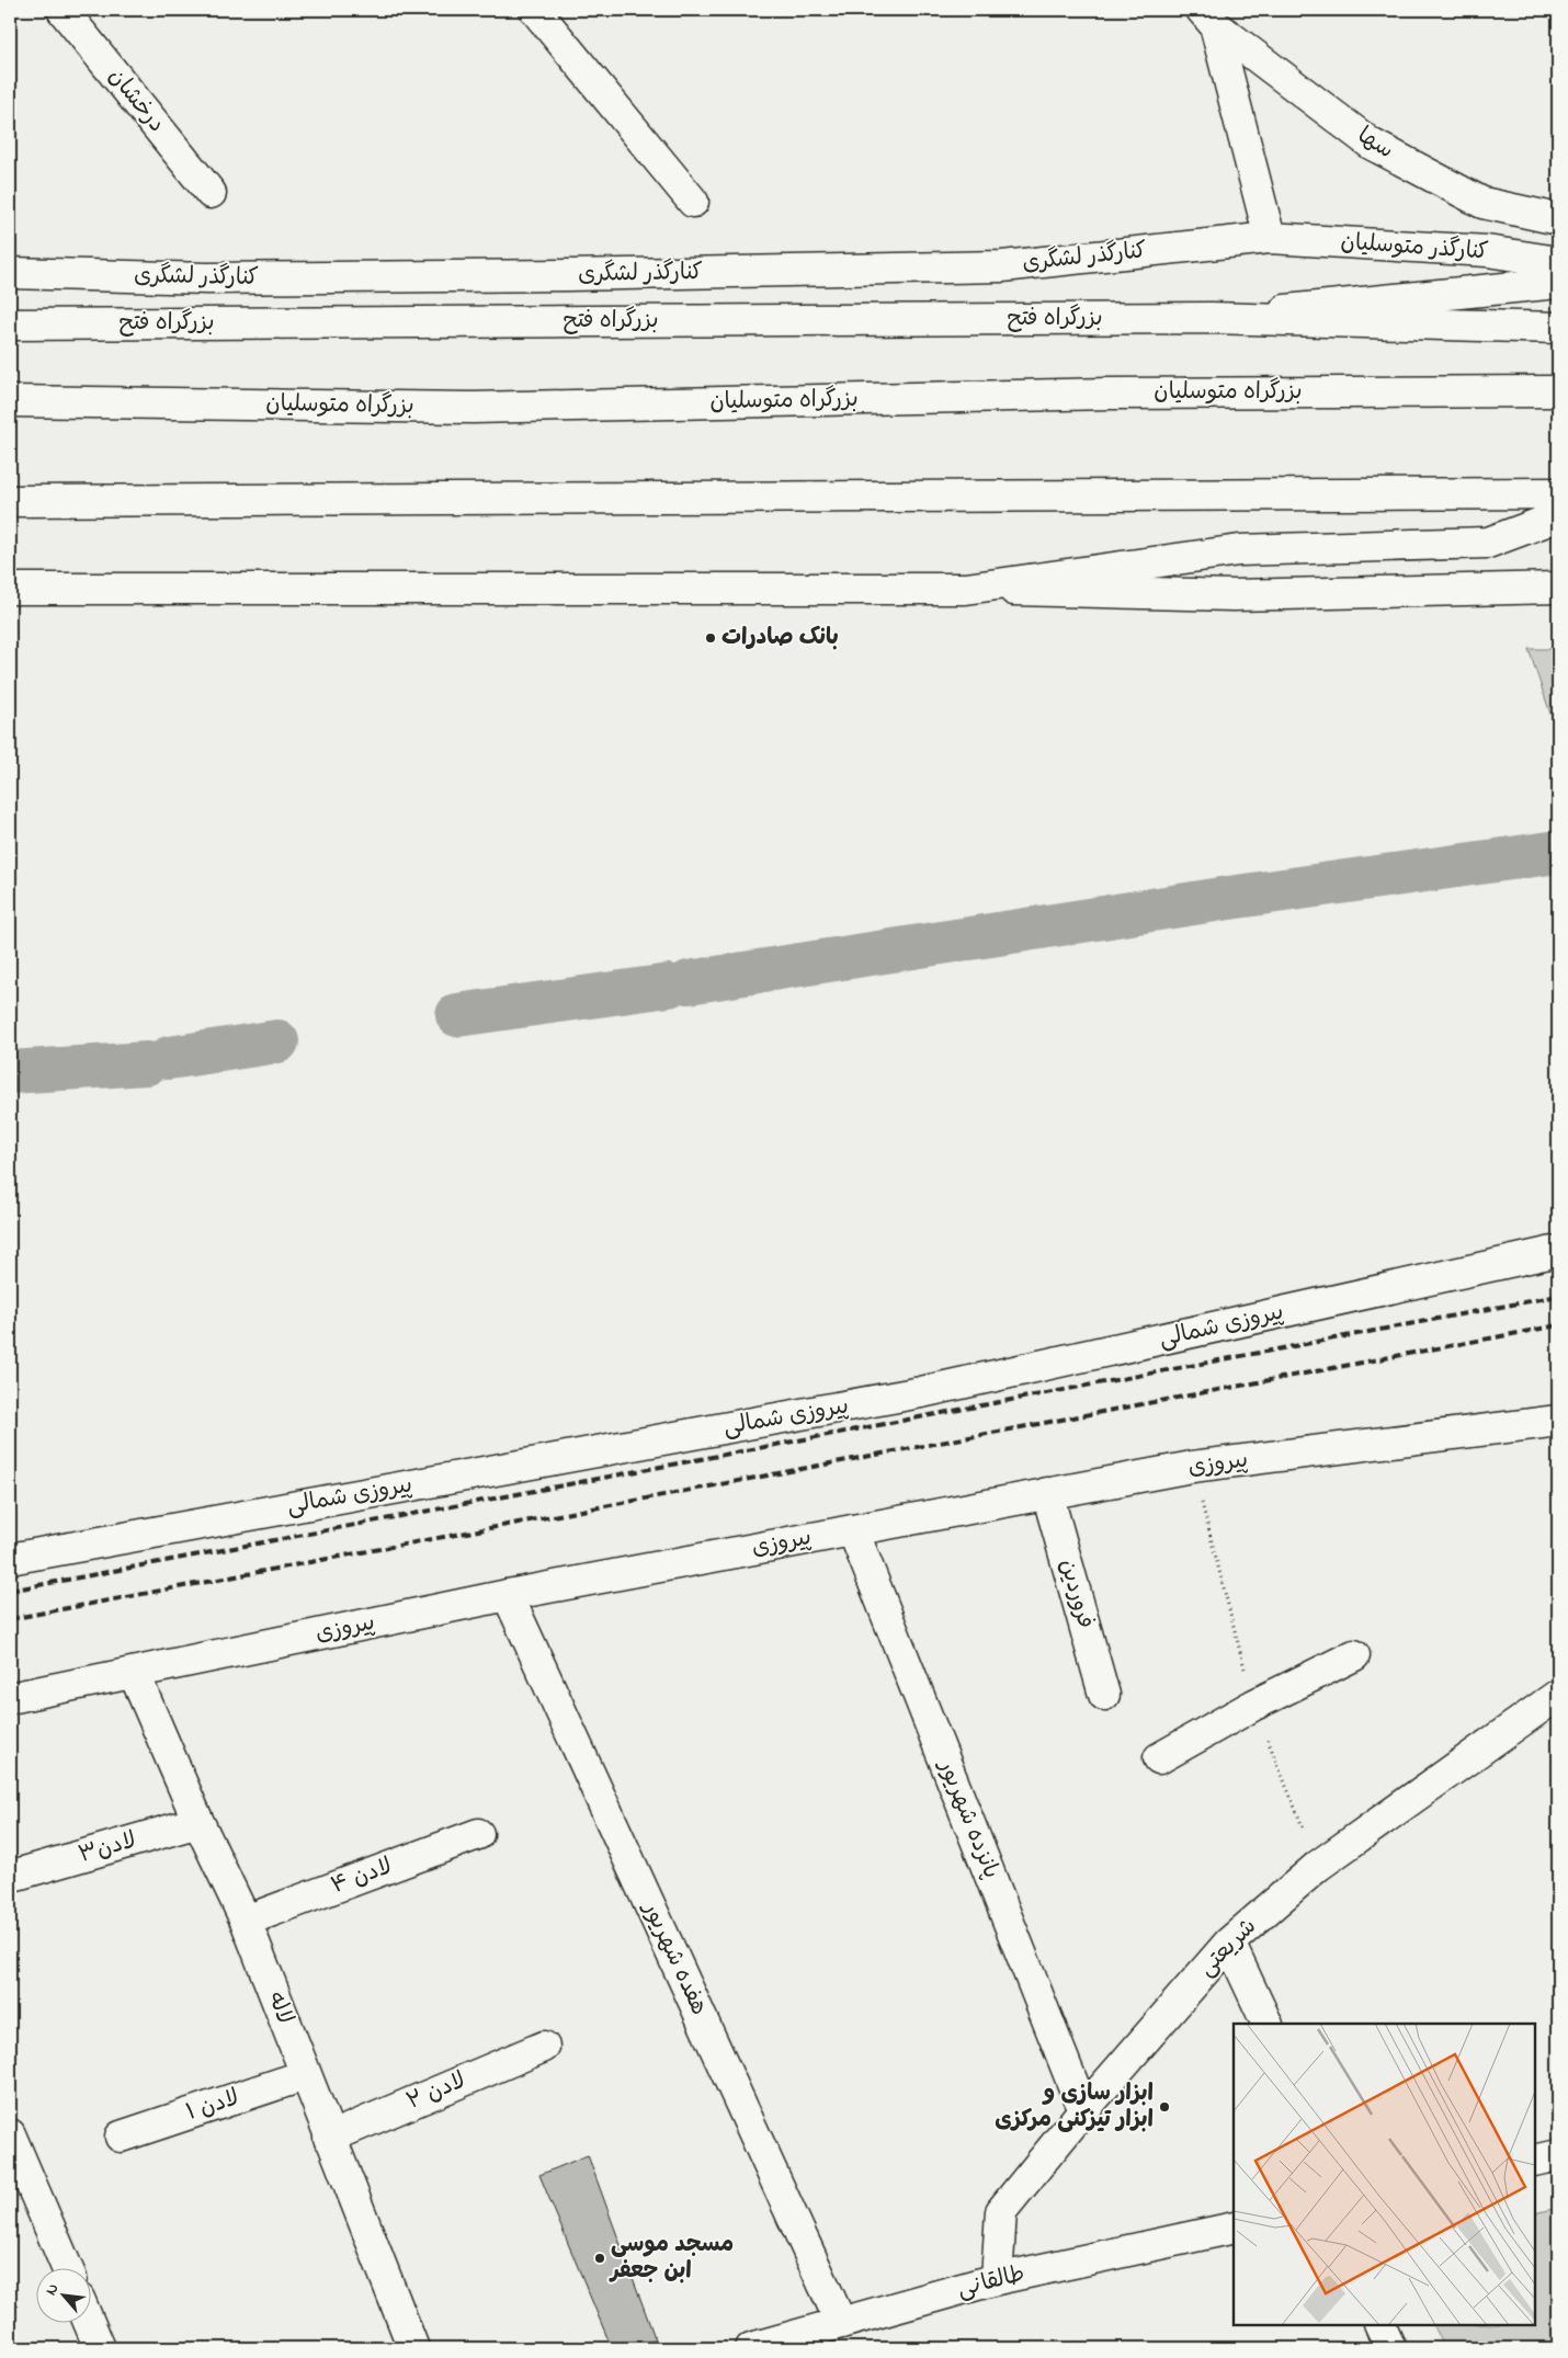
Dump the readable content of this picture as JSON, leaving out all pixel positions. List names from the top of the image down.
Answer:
{
  "streets": {
    "main road": [
      "درخشان",
      "سها",
      "کنارگذر متوسلیان",
      "کنارگذر لشگری",
      "بزرگراه فتح",
      "بزرگراه متوسلیان",
      "پیروزی شمالی",
      "پیروزی",
      "فروردین",
      "پانزده شهریور",
      "لادن۳",
      "لادن ۴",
      "شریعتی",
      "هفده شهریور",
      "لاله",
      "لادن ۲",
      "لادن ۱",
      "طالقانی"
    ]
  },
  "crossings": [
    ["سها", "کنارگذر متوسلیان"],
    ["سها", "کنارگذر لشگری"],
    ["کنارگذر متوسلیان", "کنارگذر لشگری"],
    ["پیروزی", "فروردین"],
    ["پیروزی", "پانزده شهریور"],
    ["پیروزی", "هفده شهریور"],
    ["پیروزی", "لاله"],
    ["پانزده شهریور", "شریعتی"],
    ["لادن۳", "لاله"],
    ["لادن ۴", "لاله"],
    ["شریعتی", "طالقانی"],
    ["هفده شهریور", "طالقانی"],
    ["لاله", "لادن ۲"],
    ["لاله", "لادن ۱"]
  ],
  "places": ["بانک صادرات", "ابزار سازی و ابزار تیزکنی مرکزی", "مسجد موسی ابن جعفر"],
  "north": "top left"
}
